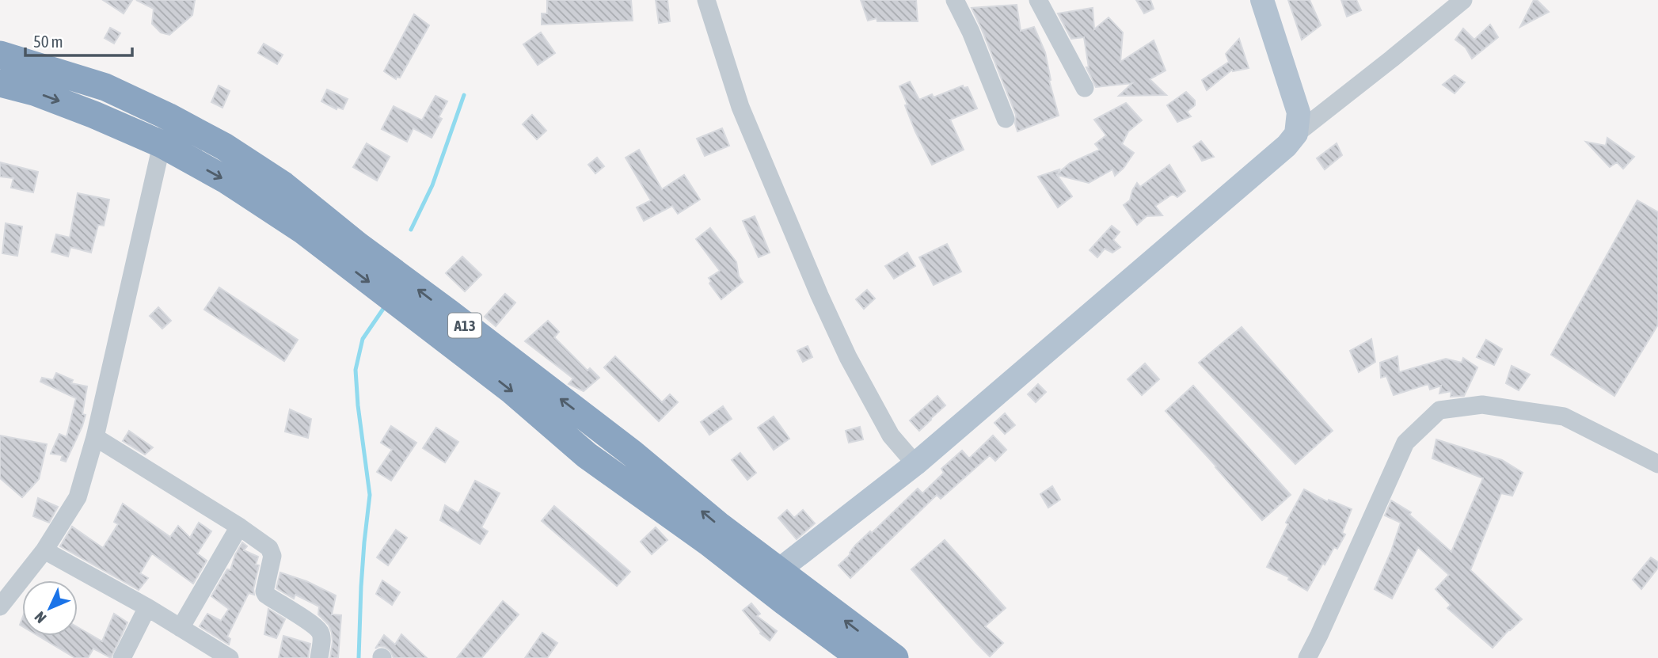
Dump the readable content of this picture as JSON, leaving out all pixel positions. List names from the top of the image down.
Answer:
{
  "streets": {
    "highway": ["A13"]
  },
  "scale_bar": "50 m",
  "north": "bottom left"
}
